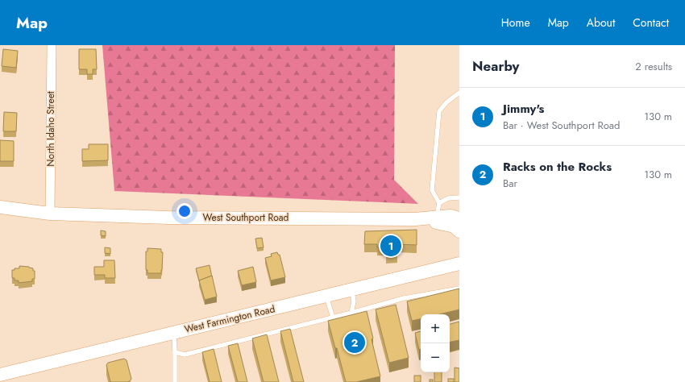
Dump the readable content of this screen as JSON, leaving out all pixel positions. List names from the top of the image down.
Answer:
{
  "streets": {
    "main road": ["West Southport Road", "West Farmington Road"],
    "street": ["North Idaho Street"]
  },
  "crossings": [
    ["North Idaho Street", "West Southport Road"]
  ],
  "page": {
    "header": "Map",
    "nav": [
      "Home",
      "Map",
      "About",
      "Contact"
    ],
    "heading": ["Nearby", "2 results"],
    "list": [
      {
        "mark": "1",
        "name": "Jimmy's",
        "note": "Bar · West Southport Road",
        "value": "130 m"
      },
      {
        "mark": "2",
        "name": "Racks on the Rocks",
        "note": "Bar",
        "value": "130 m"
      }
    ],
    "pins": ["1", "2"],
    "map_buttons": ["+", "−"]
  }
}
